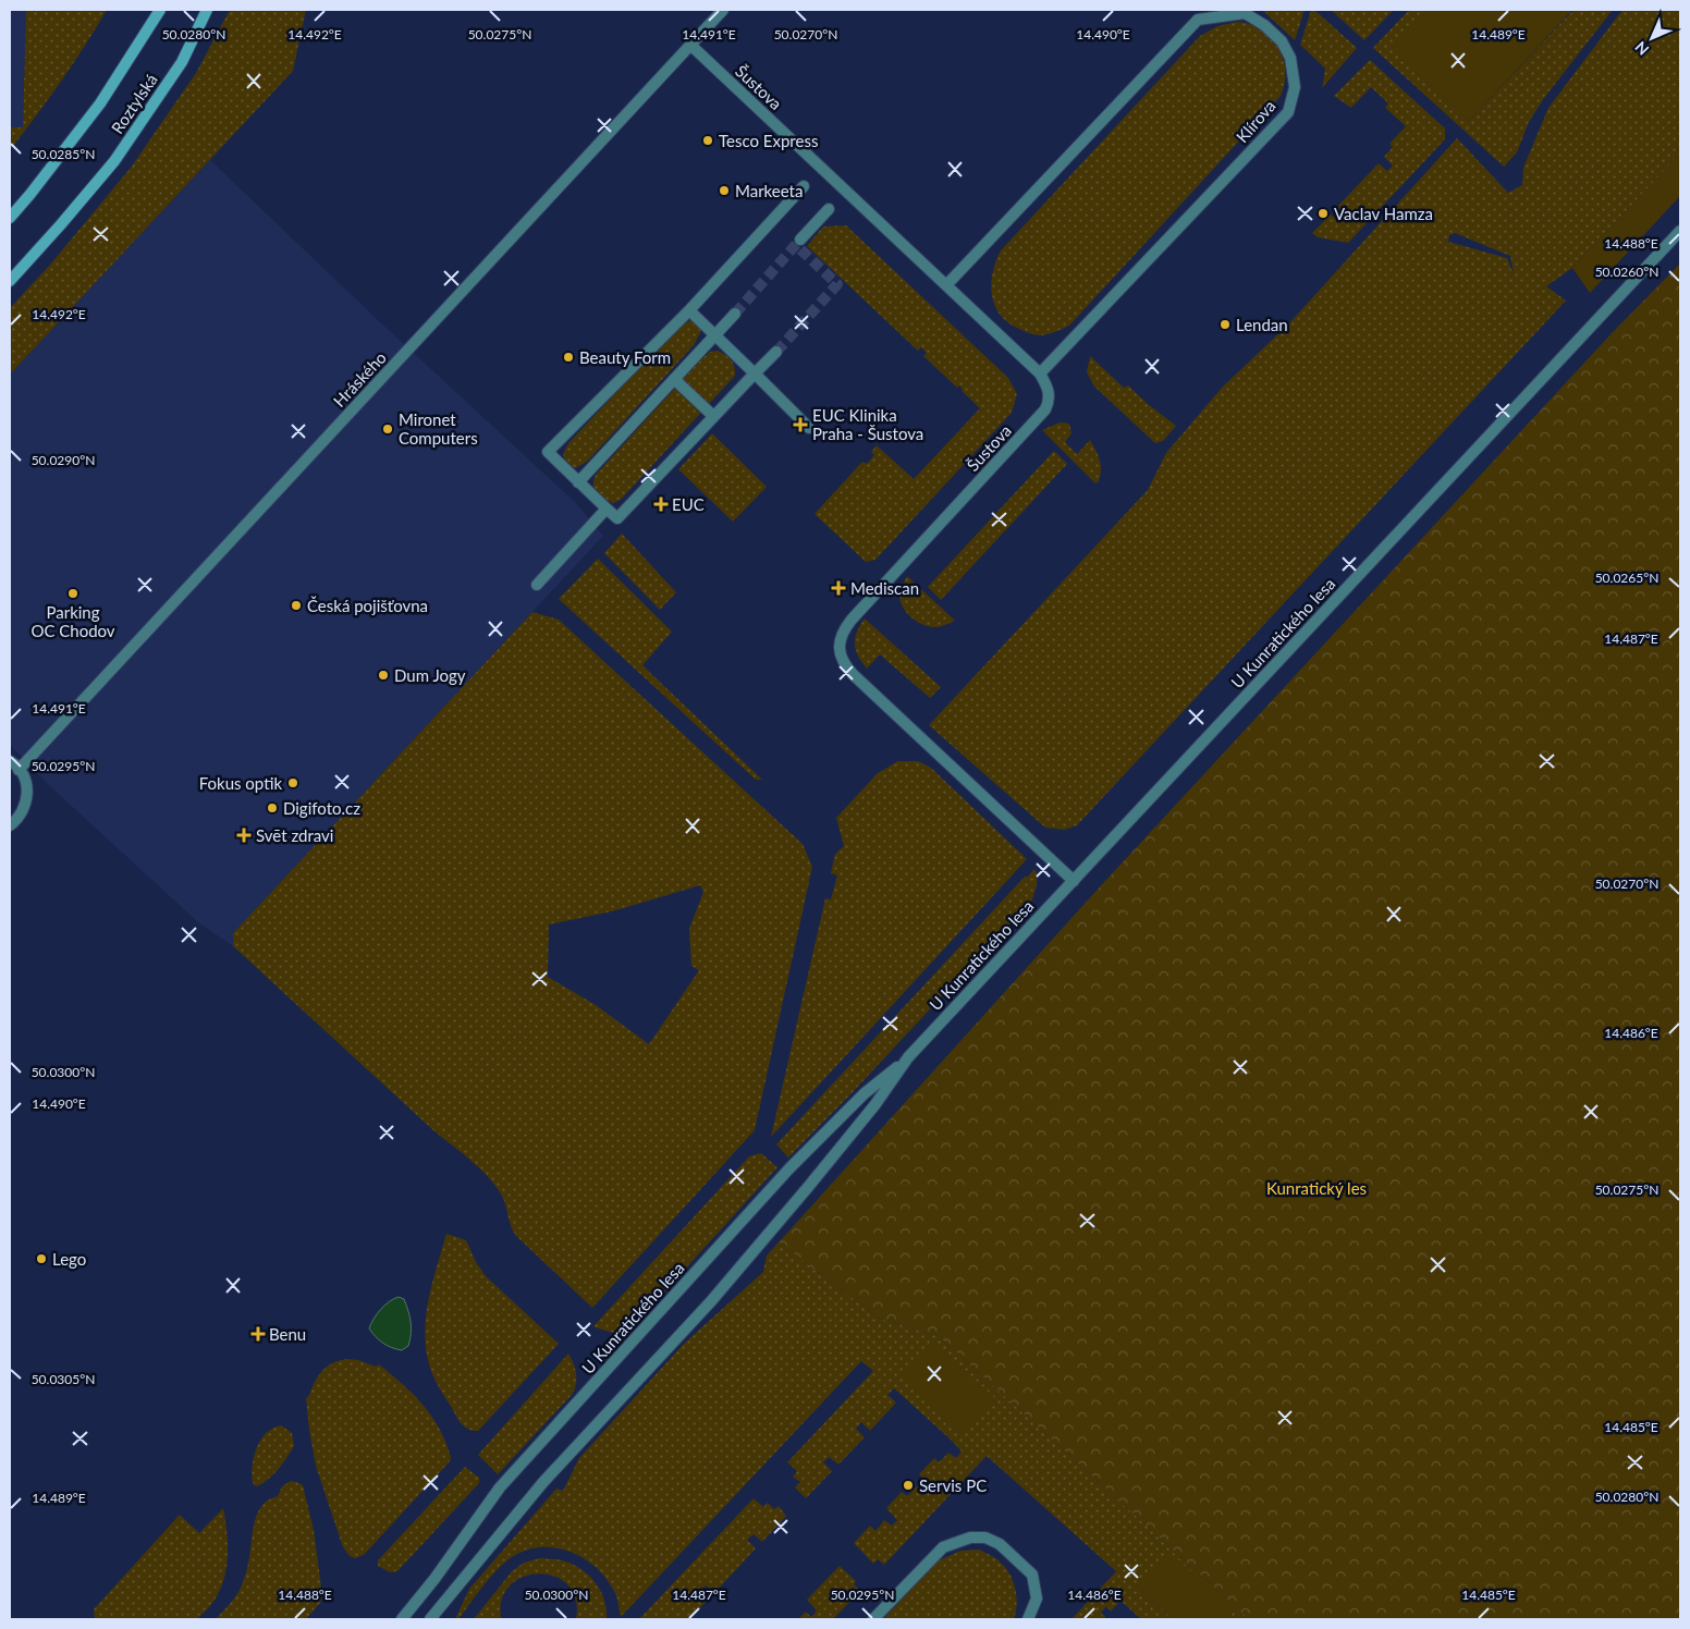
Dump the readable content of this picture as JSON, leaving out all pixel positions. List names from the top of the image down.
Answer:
{
  "streets": {
    "main road": ["Roztylská"],
    "street": [
      "Šustova",
      "Klírova",
      "Hráského",
      "U Kunratického lesa"
    ]
  },
  "crossings": [
    ["Šustova", "Klírova"],
    ["Šustova", "Hráského"],
    ["Šustova", "U Kunratického lesa"]
  ],
  "parks": ["Kunratický les"],
  "places": {
    "other": [
      "Tesco Express",
      "Markeeta",
      "Vaclav Hamza",
      "Lendan",
      "Beauty Form",
      "Mironet Computers",
      "Parking OC Chodov",
      "Česká pojišťovna",
      "Dum Jogy",
      "Fokus optik",
      "Digifoto.cz",
      "Lego",
      "Servis PC"
    ],
    "health": [
      "EUC Klinika Praha - Šustova",
      "EUC",
      "Mediscan",
      "Svēt zdravi",
      "Benu"
    ]
  },
  "north": "bottom left",
  "coordinates": [
    "50.0280°N",
    "14.492°E",
    "50.0275°N",
    "14.491°E",
    "50.0270°N",
    "14.490°E",
    "14.489°E",
    "50.0285°N",
    "14.488°E",
    "50.0260°N",
    "50.0290°N",
    "50.0265°N",
    "14.487°E",
    "50.0295°N",
    "14.486°E",
    "50.0300°N",
    "50.0305°N",
    "14.485°E"
  ]
}
